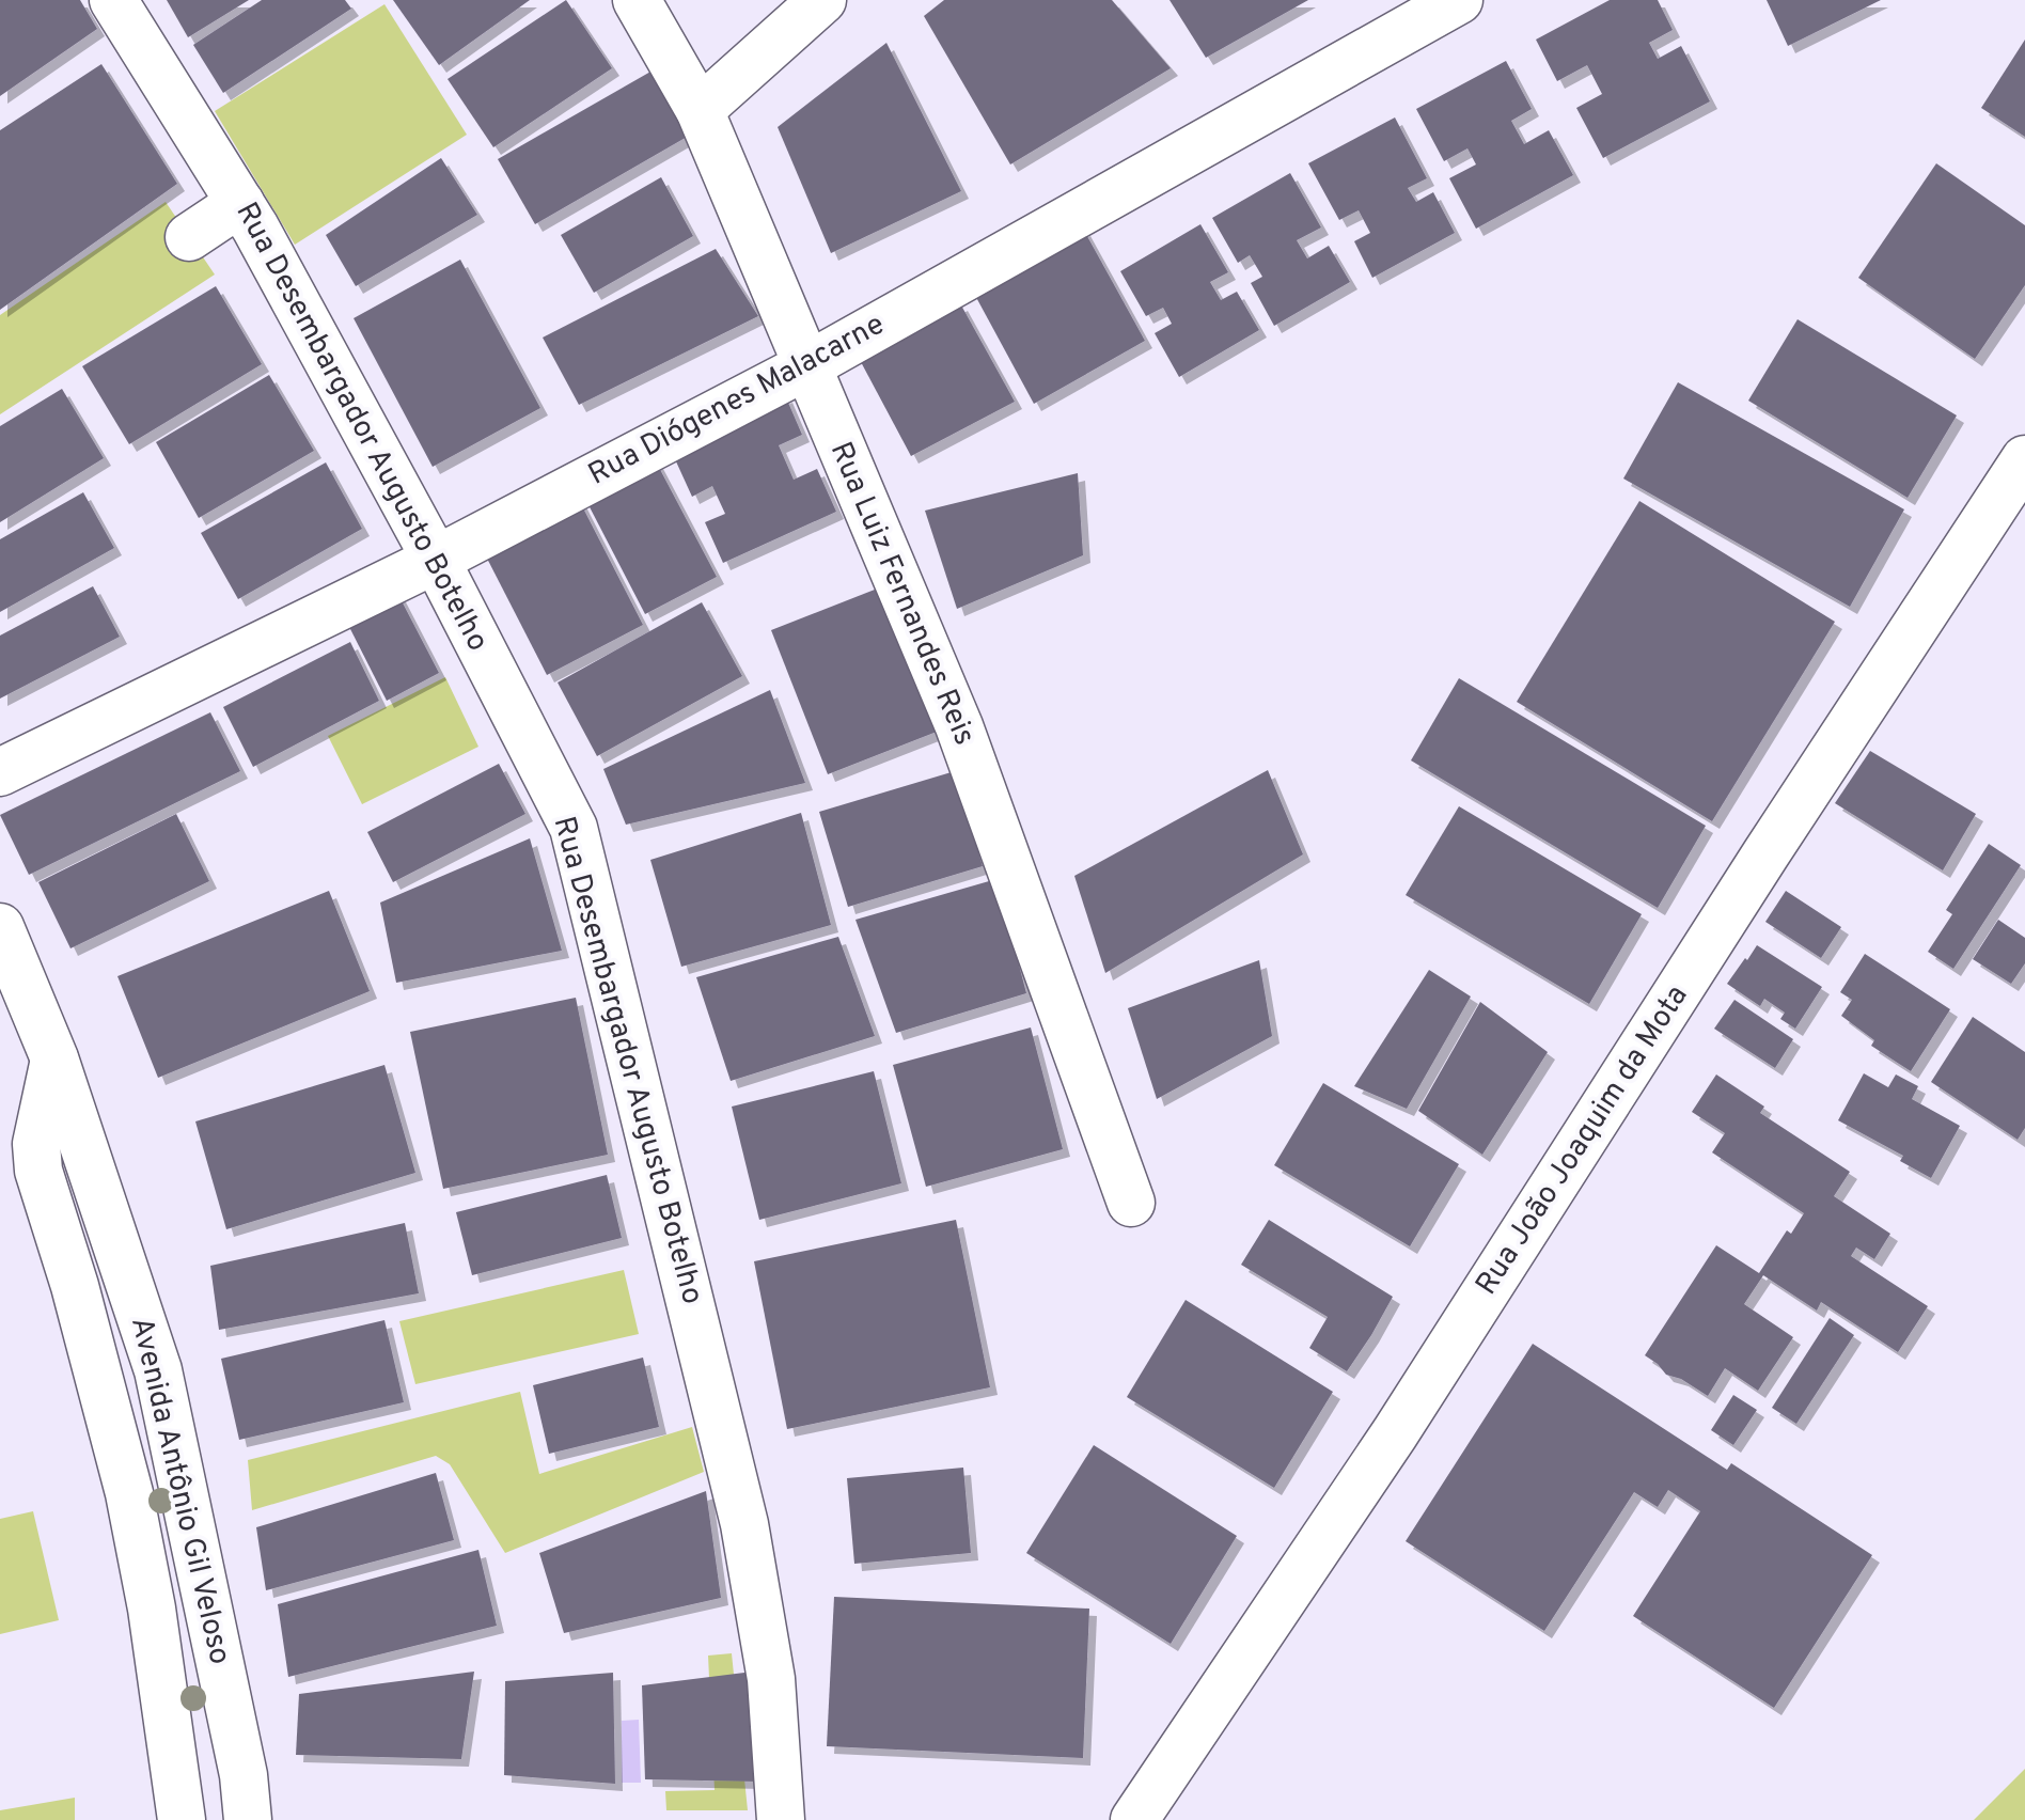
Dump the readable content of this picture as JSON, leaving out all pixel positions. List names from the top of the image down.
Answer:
{
  "streets": {
    "street": [
      "Rua Diógenes Malacarne",
      "Rua Desembargador Augusto Botelho",
      "Rua Luiz Fernandes Reis",
      "Rua João Joaquim da Mota",
      "Avenida Antônio Gil Veloso"
    ]
  },
  "crossings": [
    ["Rua Diógenes Malacarne", "Rua Desembargador Augusto Botelho"],
    ["Rua Diógenes Malacarne", "Rua Luiz Fernandes Reis"]
  ]
}
